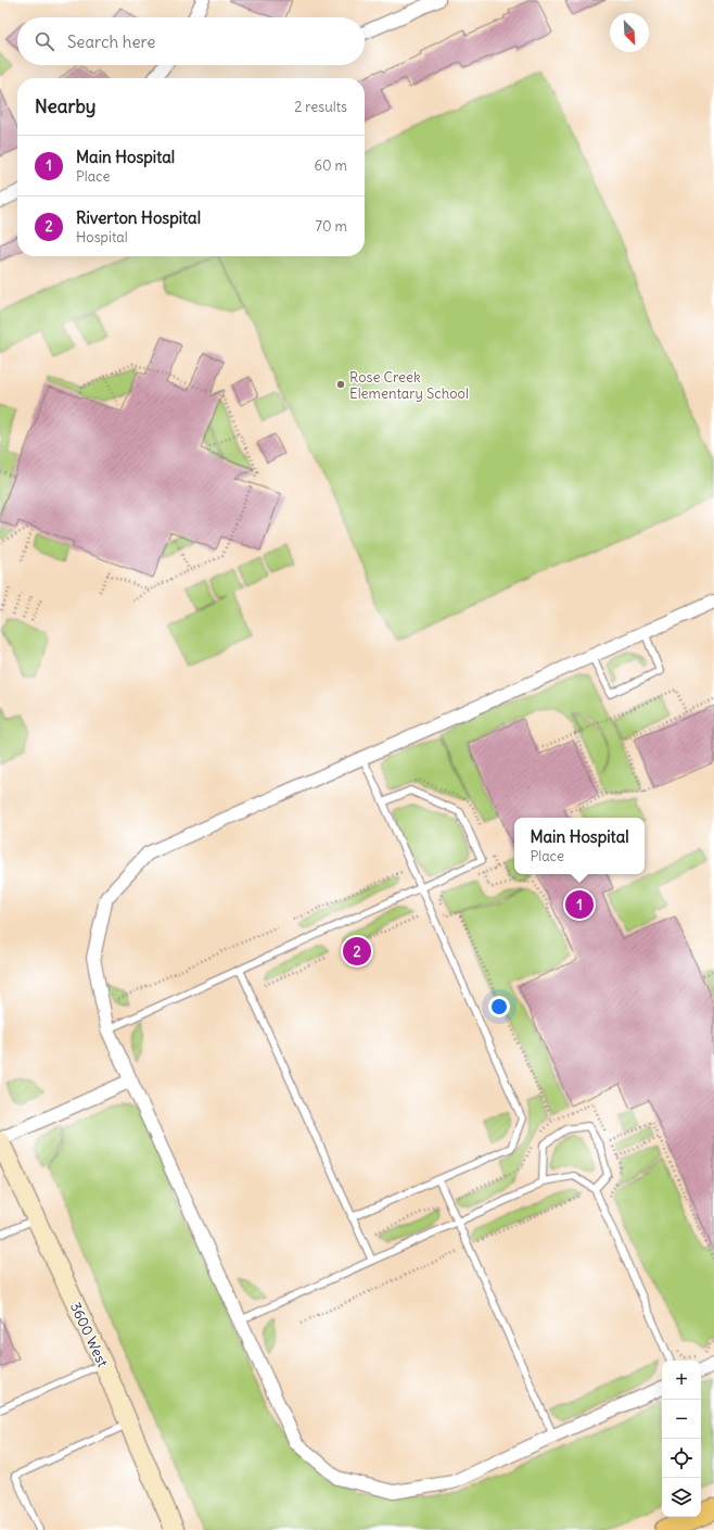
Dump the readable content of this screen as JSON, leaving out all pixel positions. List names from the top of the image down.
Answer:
{
  "streets": {
    "main road": ["3600 West"]
  },
  "places": ["Rose Creek Elementary School"],
  "north": "bottom right",
  "page": {
    "search": "Search here",
    "heading": ["Nearby", "2 results"],
    "list": [
      {
        "mark": "1",
        "name": "Main Hospital",
        "note": "Place",
        "value": "60 m"
      },
      {
        "mark": "2",
        "name": "Riverton Hospital",
        "note": "Hospital",
        "value": "70 m"
      }
    ],
    "popup": ["Main Hospital", "Place"],
    "pins": ["1", "2"],
    "map_buttons": ["+", "−"]
  }
}
